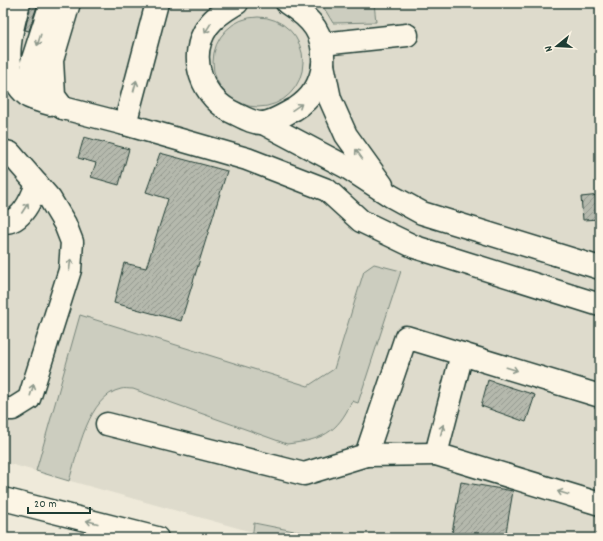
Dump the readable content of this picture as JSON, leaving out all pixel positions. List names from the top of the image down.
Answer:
{
  "scale_bar": "20 m",
  "north": "left"
}
